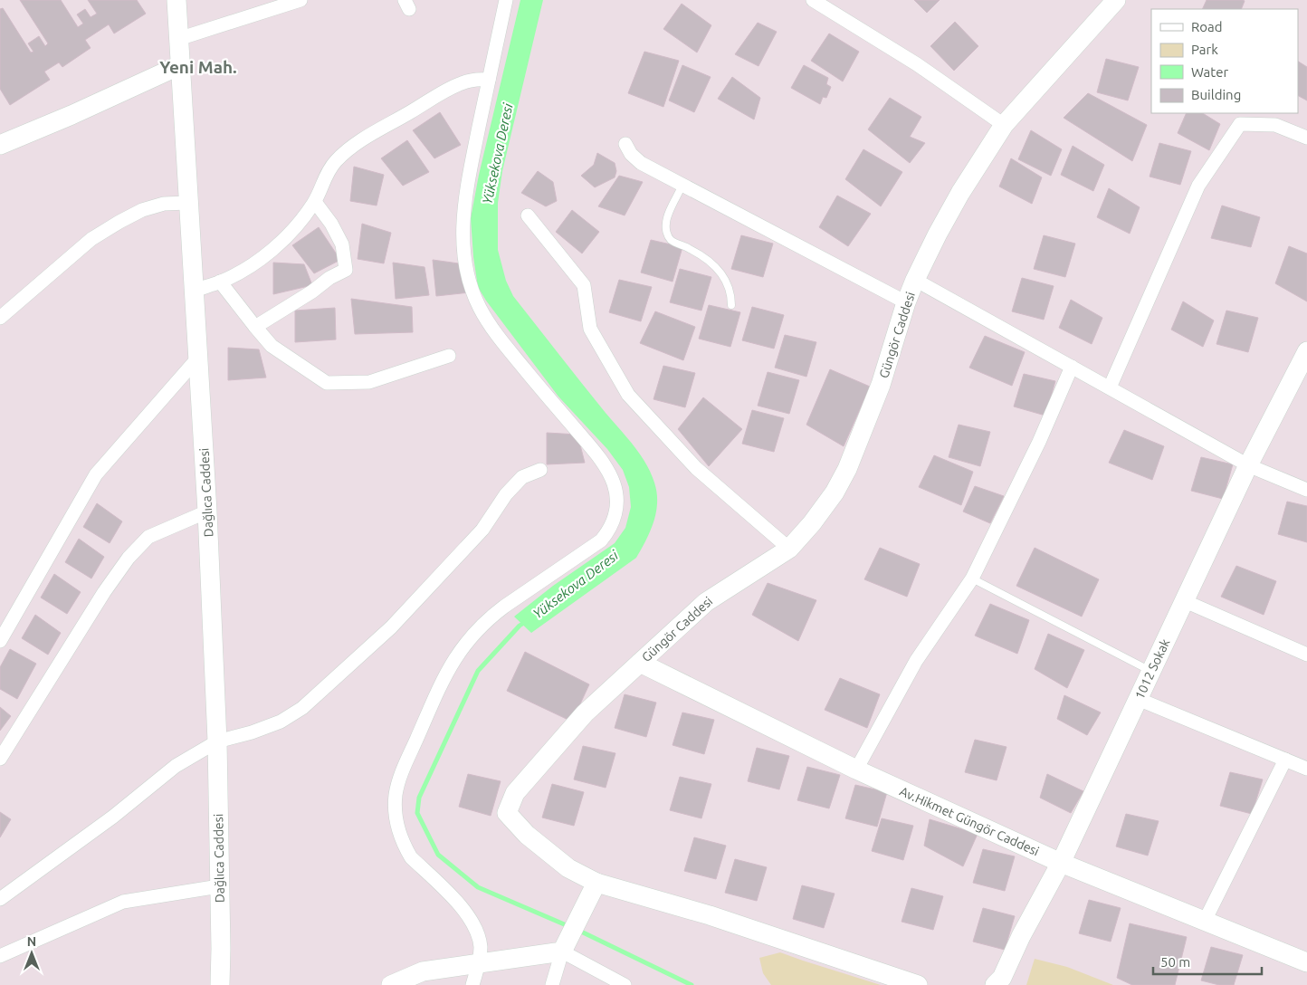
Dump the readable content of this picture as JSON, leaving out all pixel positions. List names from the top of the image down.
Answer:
{
  "streets": {
    "street": [
      "Güngör Caddesi",
      "Dağlıca Caddesi",
      "1012 Sokak",
      "Av.Hikmet Güngör Caddesi"
    ]
  },
  "crossings": [
    ["Güngör Caddesi", "Av.Hikmet Güngör Caddesi"],
    ["1012 Sokak", "Av.Hikmet Güngör Caddesi"]
  ],
  "districts": ["Yeni Mah."],
  "water": ["Yüksekova Deresi"],
  "legend": [
    "Road",
    "Park",
    "Water",
    "Building"
  ],
  "scale_bar": "50 m",
  "north": "top"
}
